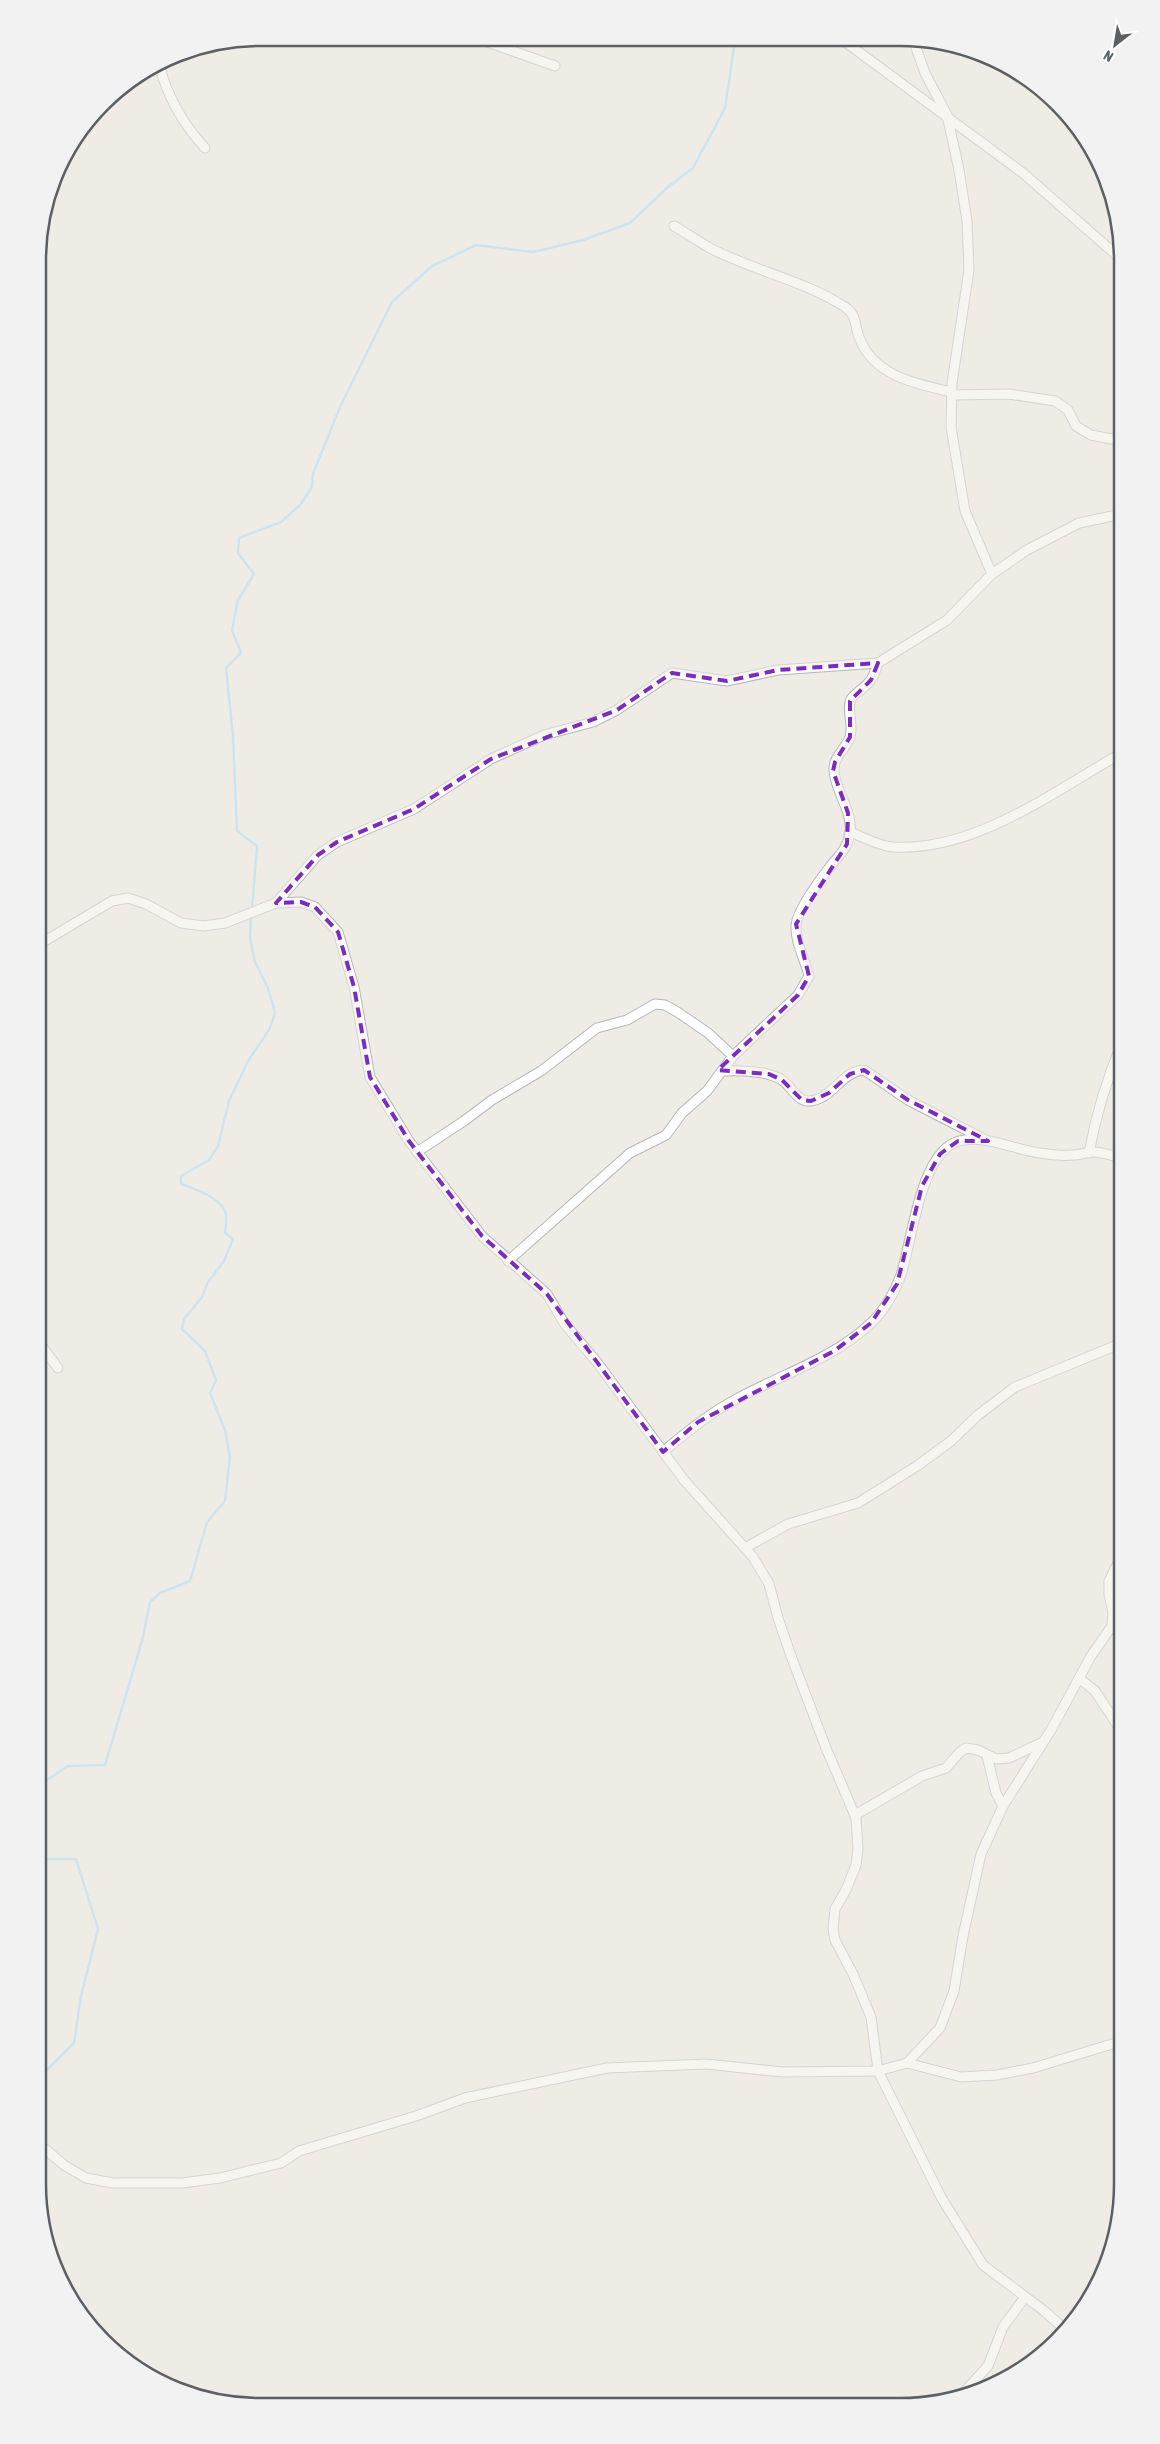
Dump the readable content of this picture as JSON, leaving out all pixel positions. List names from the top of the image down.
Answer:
{
  "north": "bottom left"
}
